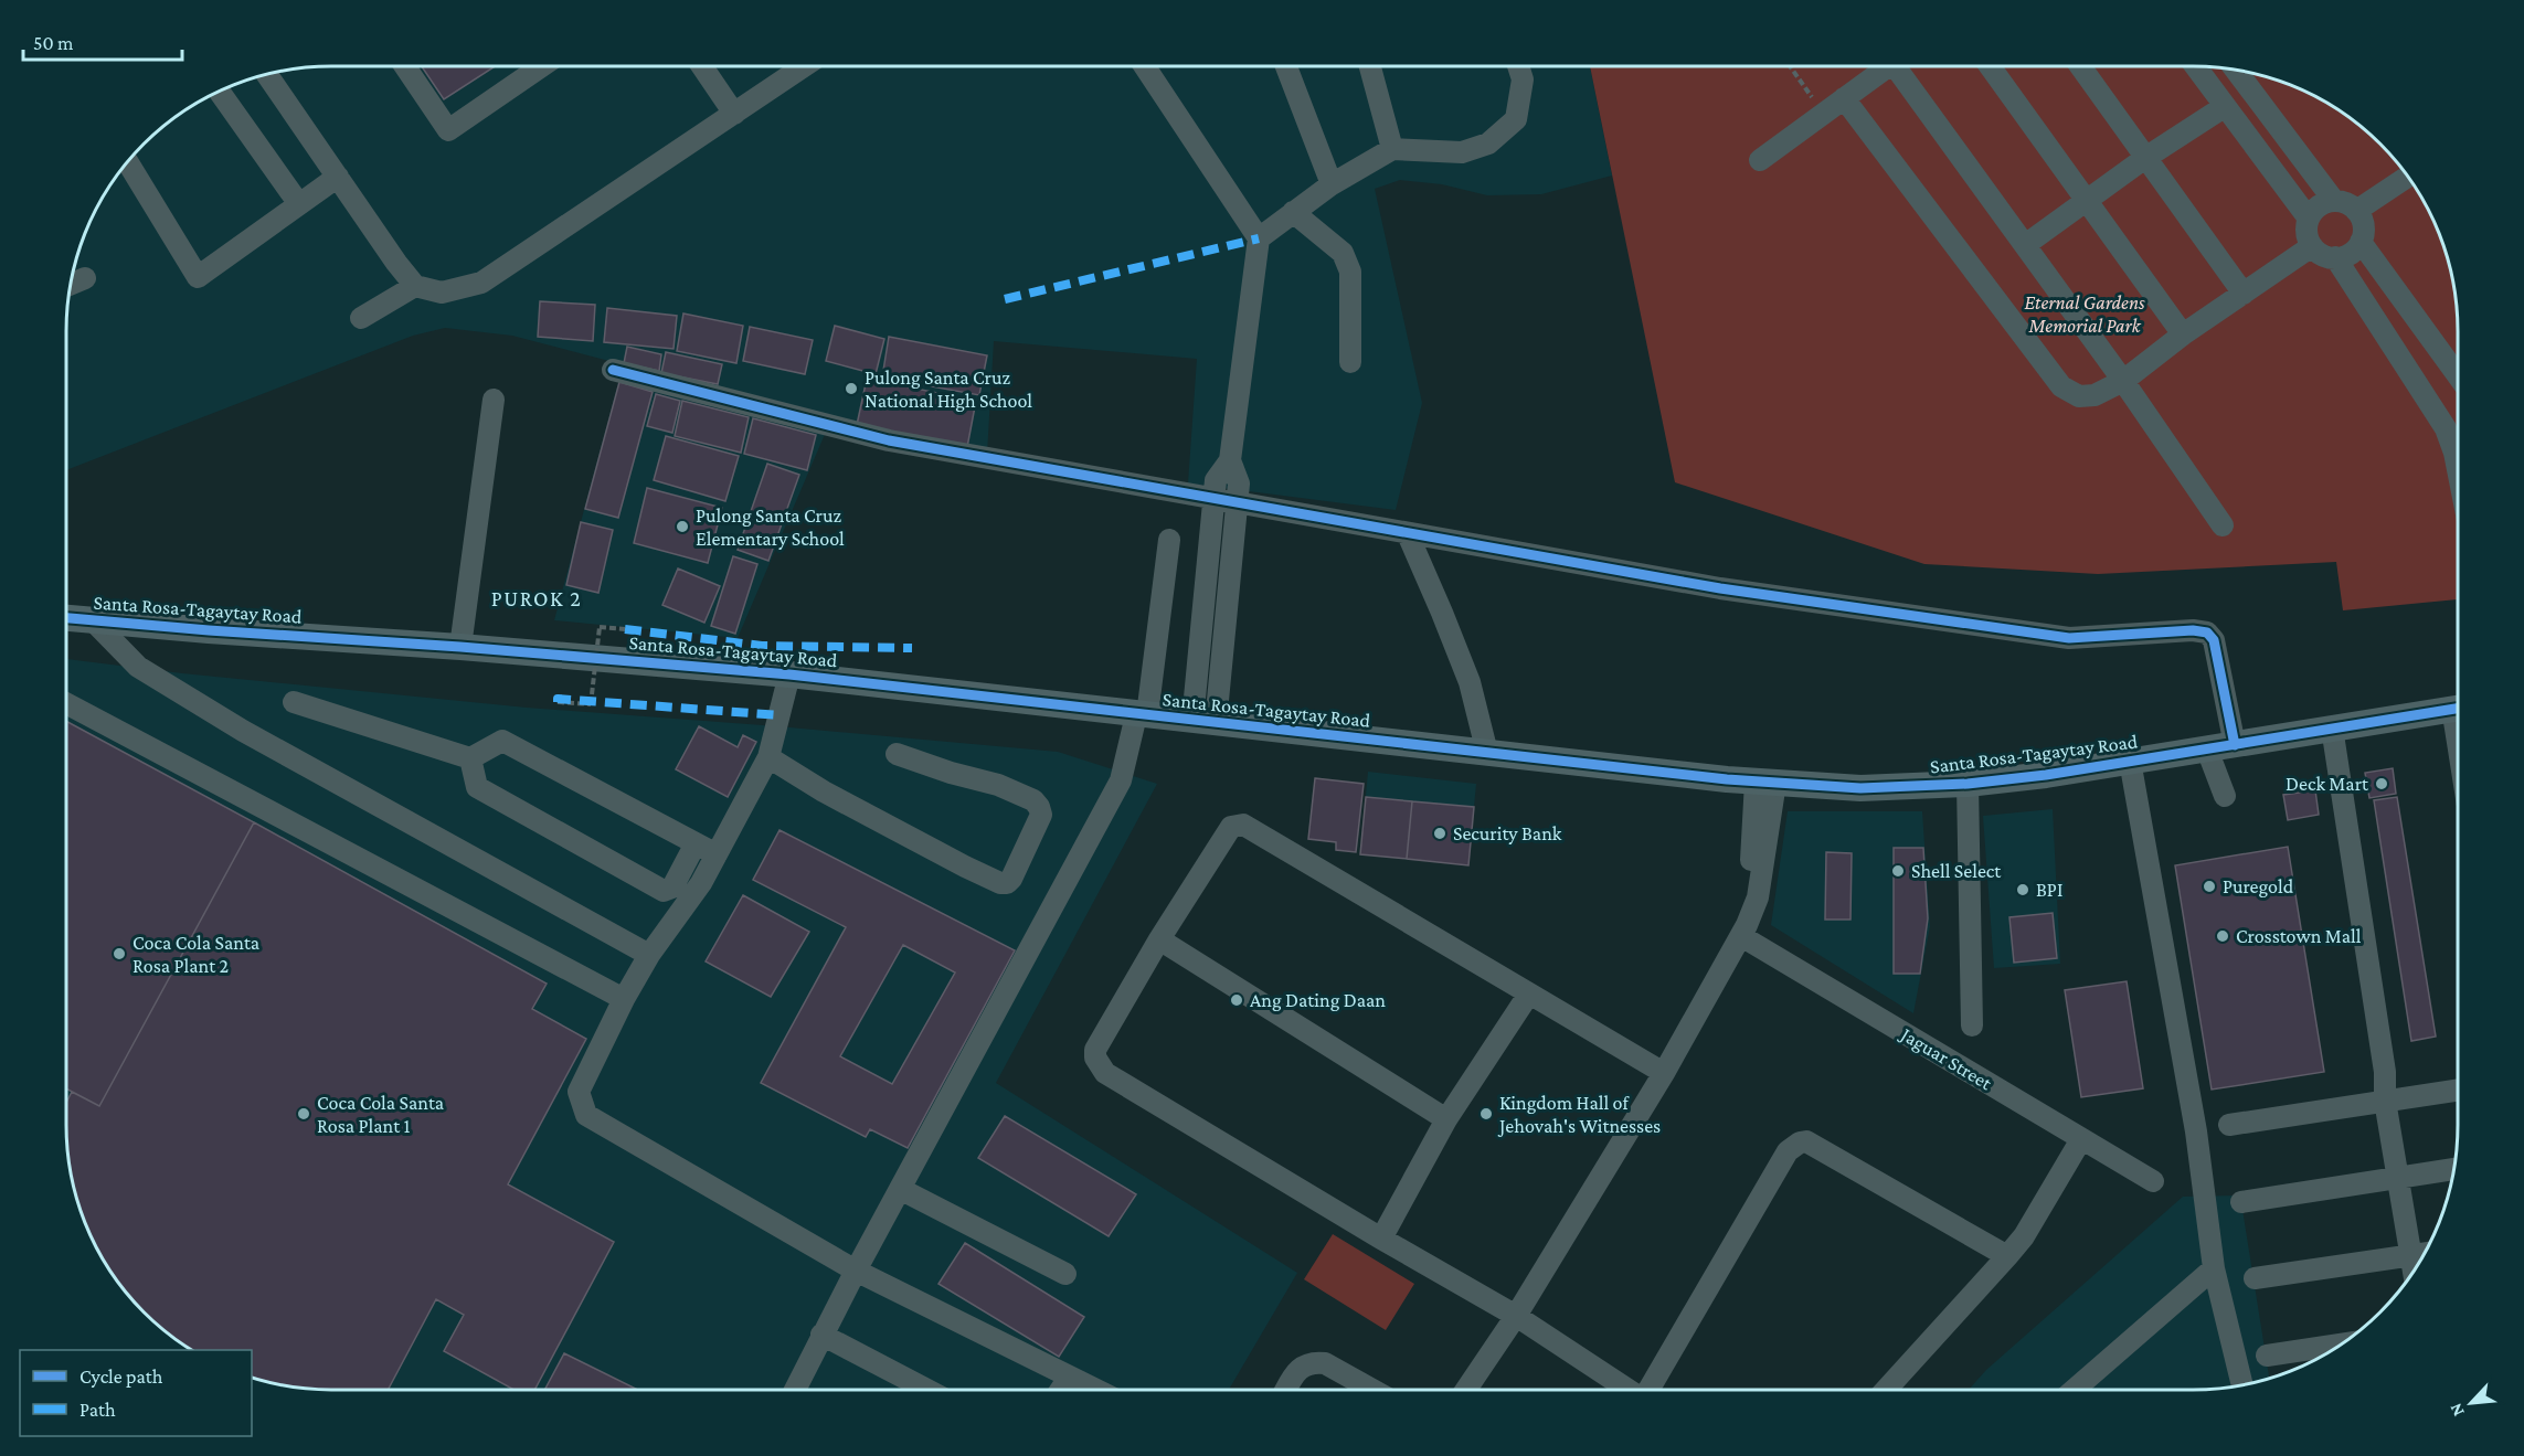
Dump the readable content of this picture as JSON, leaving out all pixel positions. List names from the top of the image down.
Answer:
{
  "streets": {
    "main road": ["Santa Rosa-Tagaytay Road"],
    "street": ["Jaguar Street"]
  },
  "districts": ["PUROK 2"],
  "parks": ["Eternal Gardens Memorial Park"],
  "places": [
    "Pulong Santa Cruz National High School",
    "Pulong Santa Cruz Elementary School",
    "Deck Mart",
    "Security Bank",
    "Shell Select",
    "Puregold",
    "BPI",
    "Crosstown Mall",
    "Coca Cola Santa Rosa Plant 2",
    "Ang Dating Daan",
    "Coca Cola Santa Rosa Plant 1",
    "Kingdom Hall of Jehovah's Witnesses"
  ],
  "legend": ["Cycle path", "Path"],
  "scale_bar": "50 m",
  "north": "bottom left"
}
